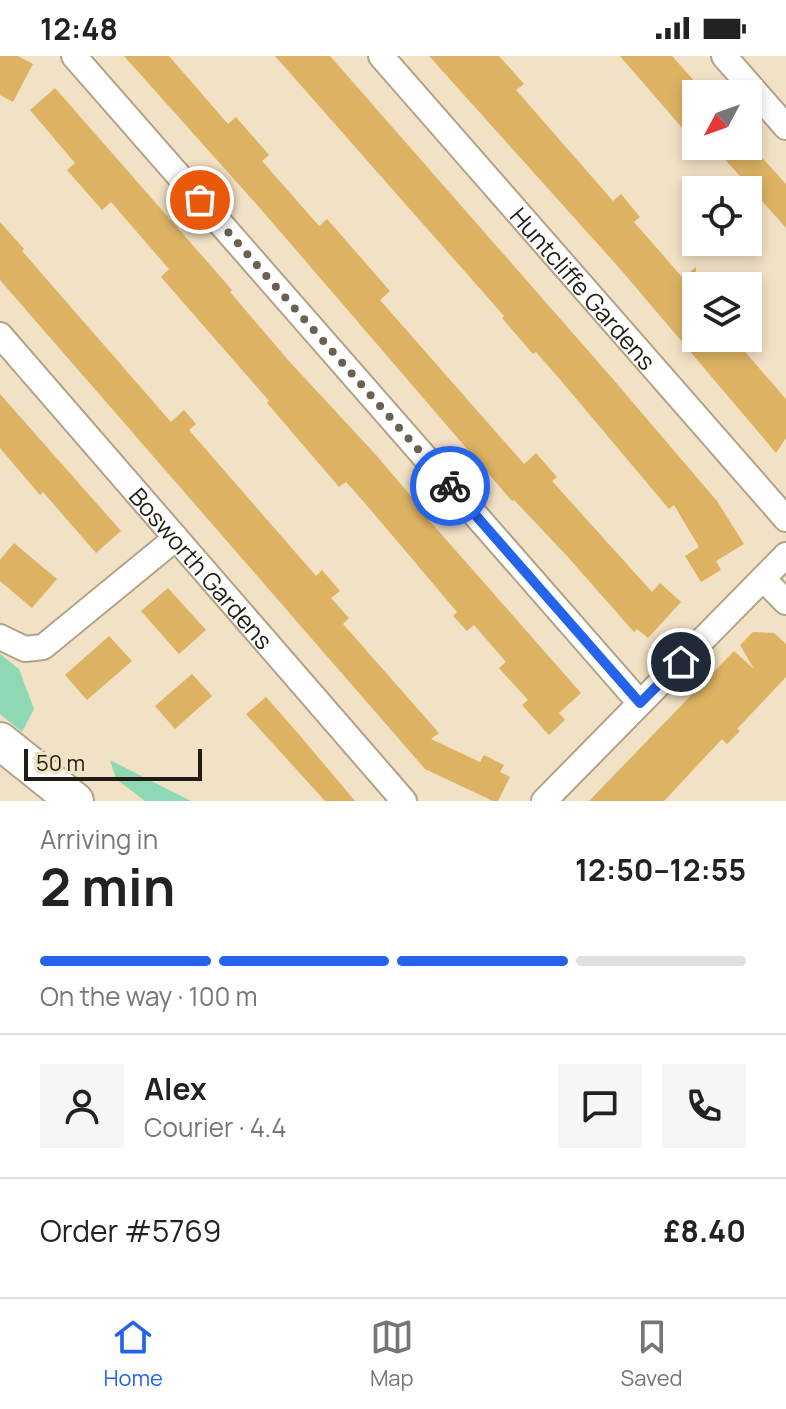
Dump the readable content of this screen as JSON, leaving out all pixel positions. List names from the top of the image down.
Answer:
{
  "streets": {
    "street": ["Huntcliffe Gardens", "Bosworth Gardens"]
  },
  "scale_bar": "50 m",
  "north": "bottom left",
  "page": {
    "status": "12:48",
    "scale": "50 m",
    "heading": ["2 min", "Arriving in", "12:50–12:55"],
    "panel": [
      "Alex",
      "Courier · 4.4",
      "Order #5769",
      "£8.40"
    ],
    "bar": "On the way · 100 m",
    "tabs": ["Home", "Map", "Saved"]
  }
}
